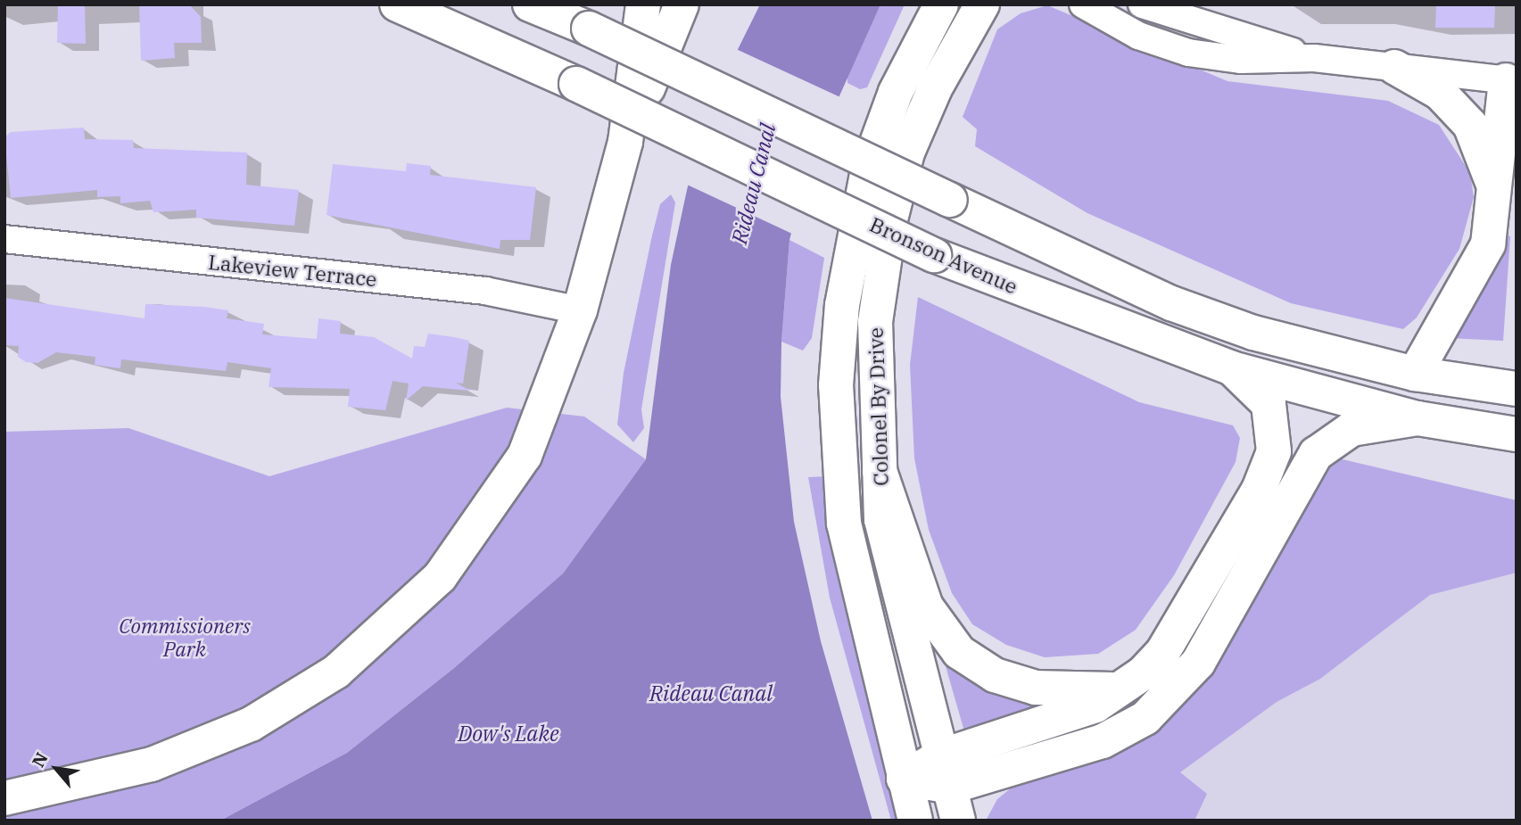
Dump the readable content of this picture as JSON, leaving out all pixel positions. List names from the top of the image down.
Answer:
{
  "streets": {
    "main road": ["Bronson Avenue", "Colonel By Drive"],
    "street": ["Lakeview Terrace"]
  },
  "water": ["Rideau Canal", "Dow's Lake"],
  "parks": ["Commissioners Park"],
  "north": "top left"
}
